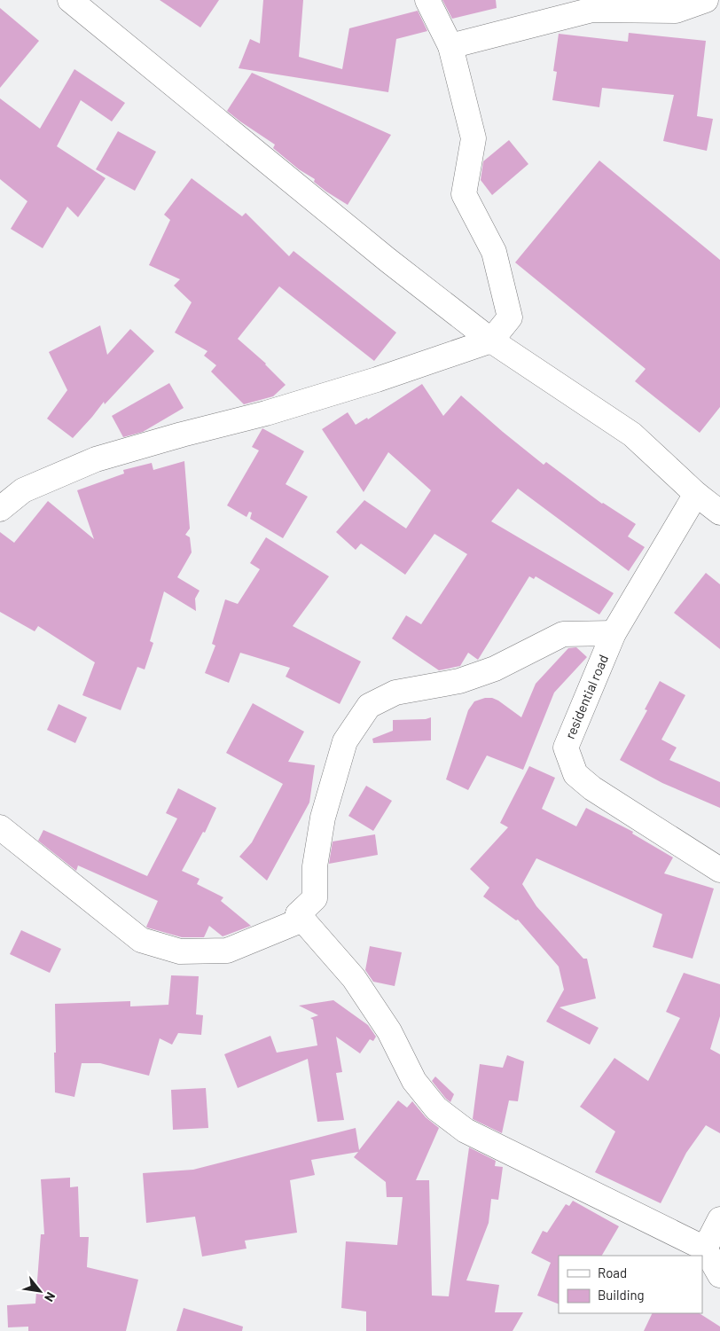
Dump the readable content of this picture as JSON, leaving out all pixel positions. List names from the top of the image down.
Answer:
{
  "streets": {
    "street": ["residential road"]
  },
  "legend": ["Road", "Building"],
  "north": "bottom right"
}
